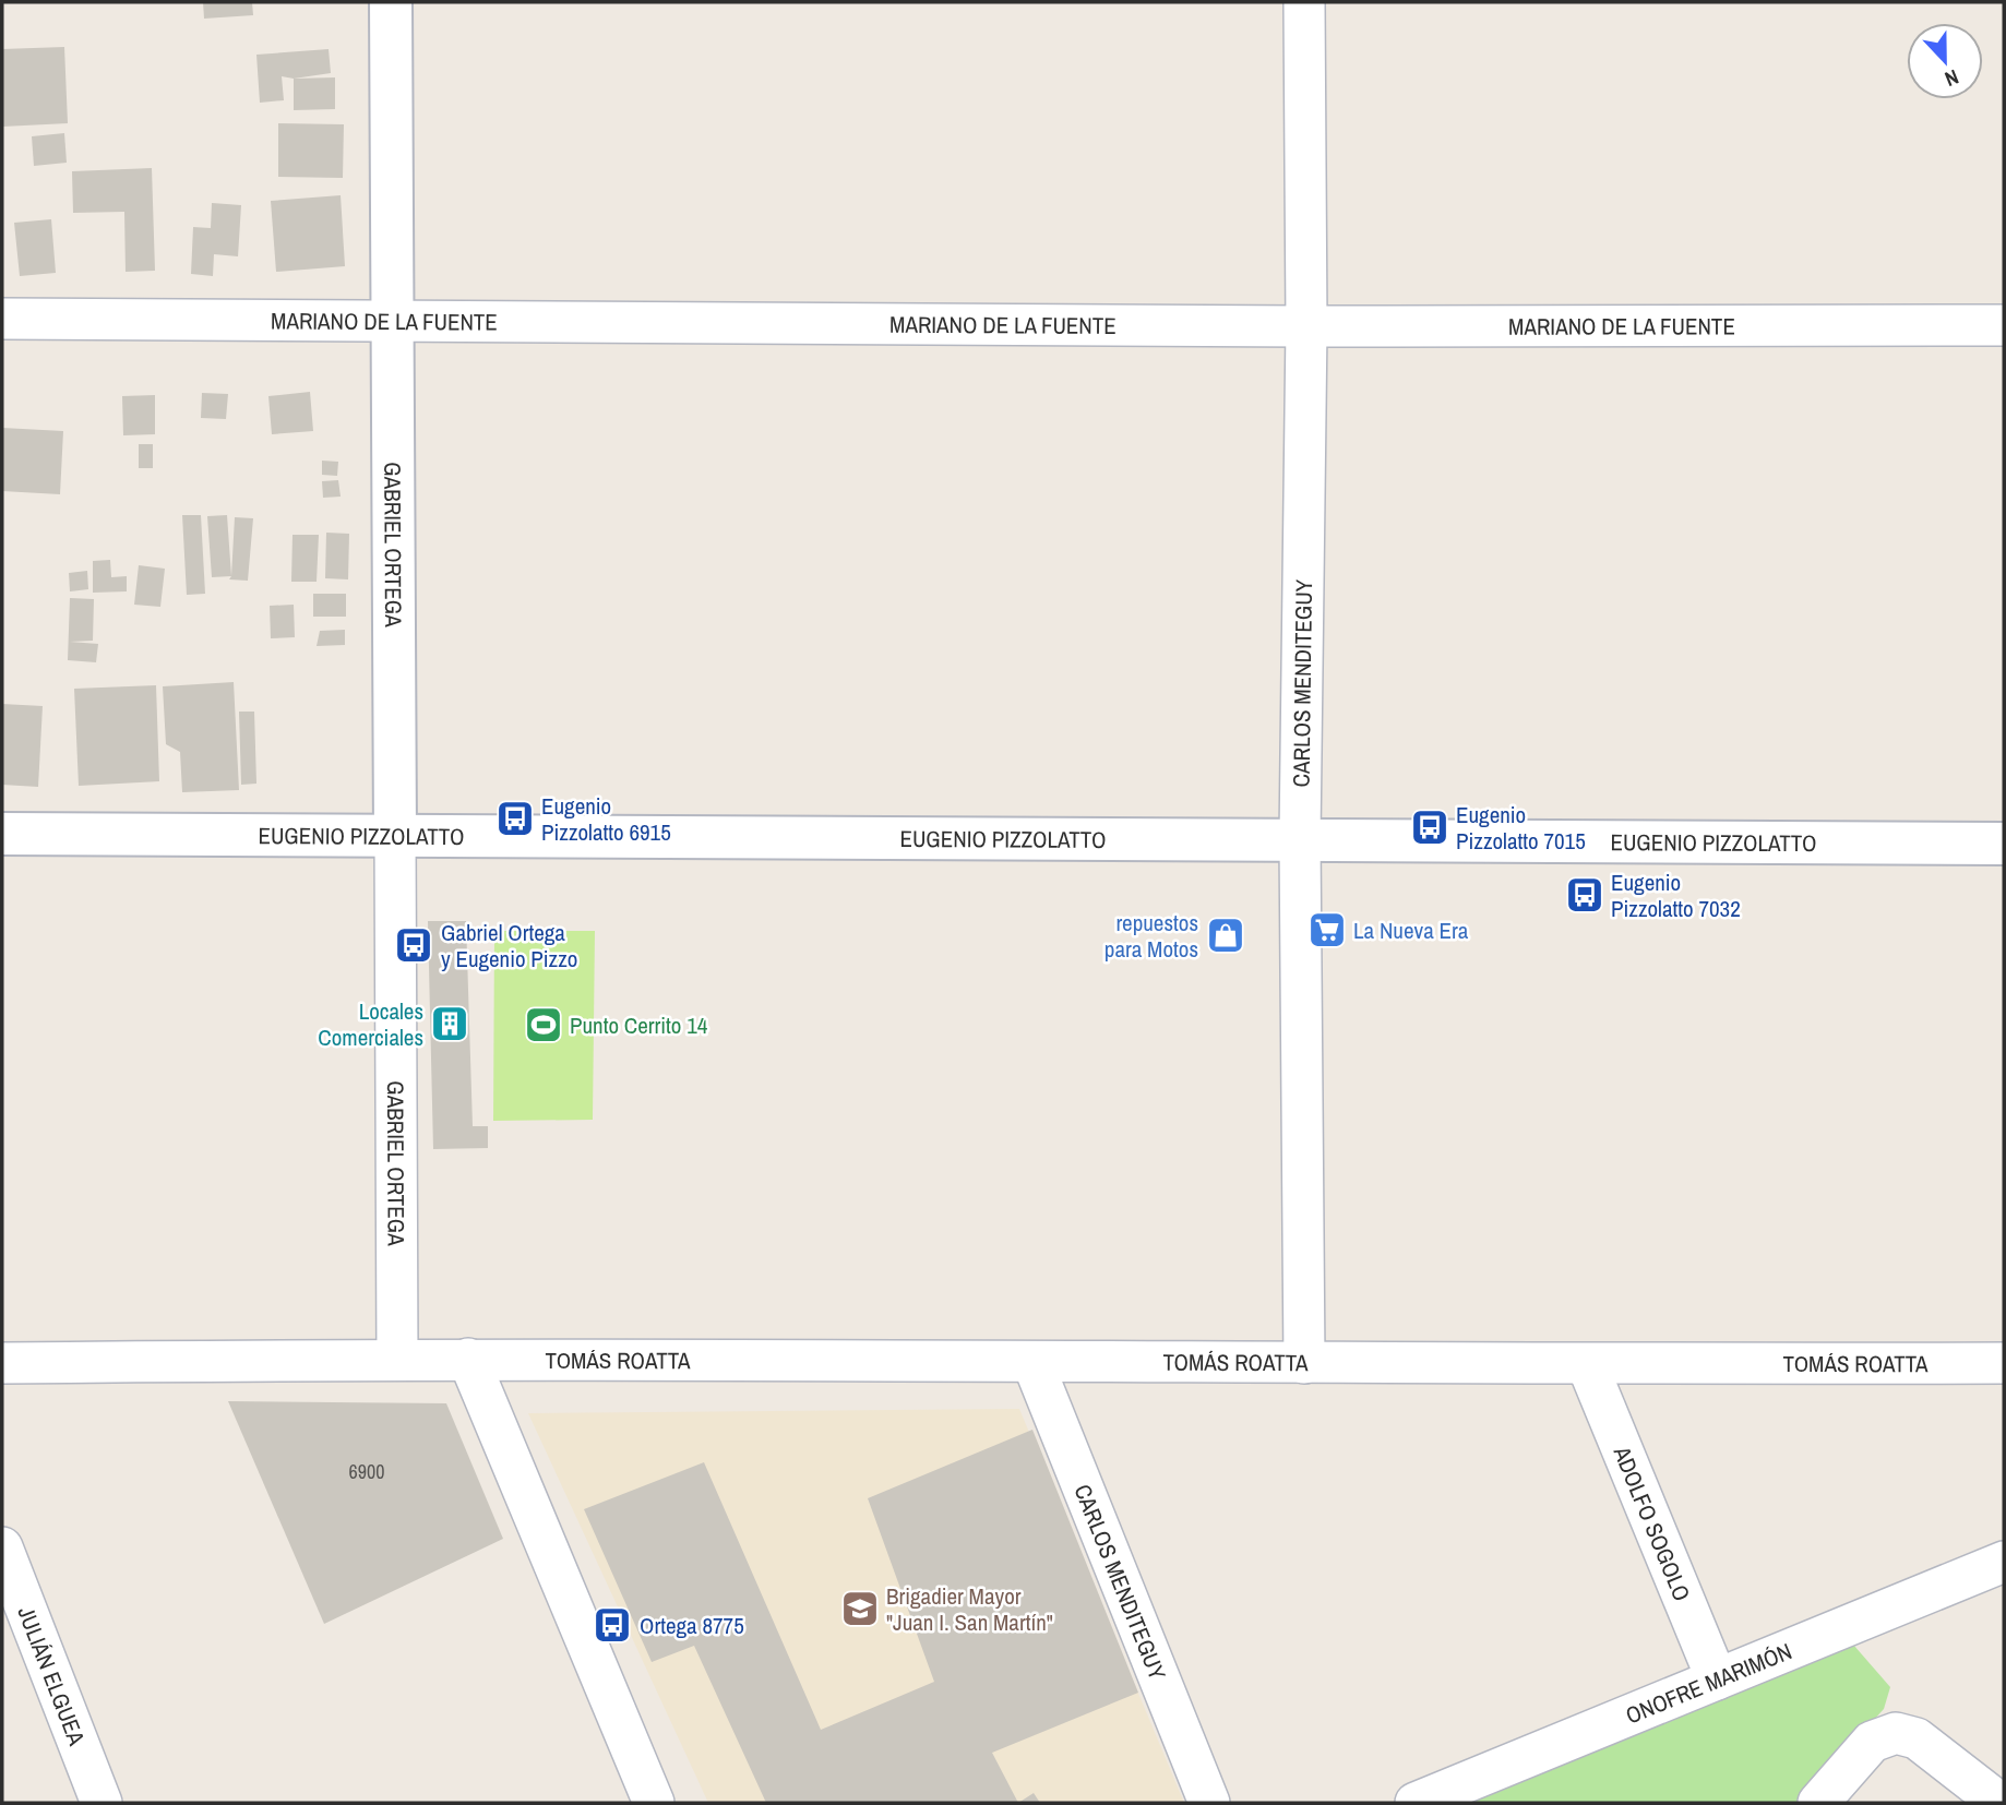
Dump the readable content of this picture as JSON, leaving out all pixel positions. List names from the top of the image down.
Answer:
{
  "streets": {
    "main road": ["GABRIEL ORTEGA", "EUGENIO PIZZOLATTO"],
    "street": [
      "MARIANO DE LA FUENTE",
      "CARLOS MENDITEGUY",
      "TOMÁS ROATTA",
      "ADOLFO SOGOLO",
      "JULIÁN ELGUEA",
      "ONOFRE MARIMÓN"
    ]
  },
  "crossings": [
    ["MARIANO DE LA FUENTE", "GABRIEL ORTEGA"],
    ["MARIANO DE LA FUENTE", "CARLOS MENDITEGUY"],
    ["GABRIEL ORTEGA", "EUGENIO PIZZOLATTO"],
    ["CARLOS MENDITEGUY", "EUGENIO PIZZOLATTO"],
    ["CARLOS MENDITEGUY", "TOMÁS ROATTA"],
    ["TOMÁS ROATTA", "ADOLFO SOGOLO"],
    ["ADOLFO SOGOLO", "ONOFRE MARIMÓN"]
  ],
  "places": {
    "bus stop": [
      "Eugenio Pizzolatto 6915",
      "Eugenio Pizzolatto 7015",
      "Eugenio Pizzolatto 7032",
      "Gabriel Ortega y Eugenio Pizzo",
      "Ortega 8775"
    ],
    "supermarket": ["La Nueva Era"],
    "shop": ["repuestos para Motos"],
    "building": ["Locales Comerciales"],
    "sports": ["Punto Cerrito 14"],
    "school or university": ["Brigadier Mayor \"Juan I. San Martín\""]
  },
  "house_numbers": ["6900"],
  "north": "bottom"
}
